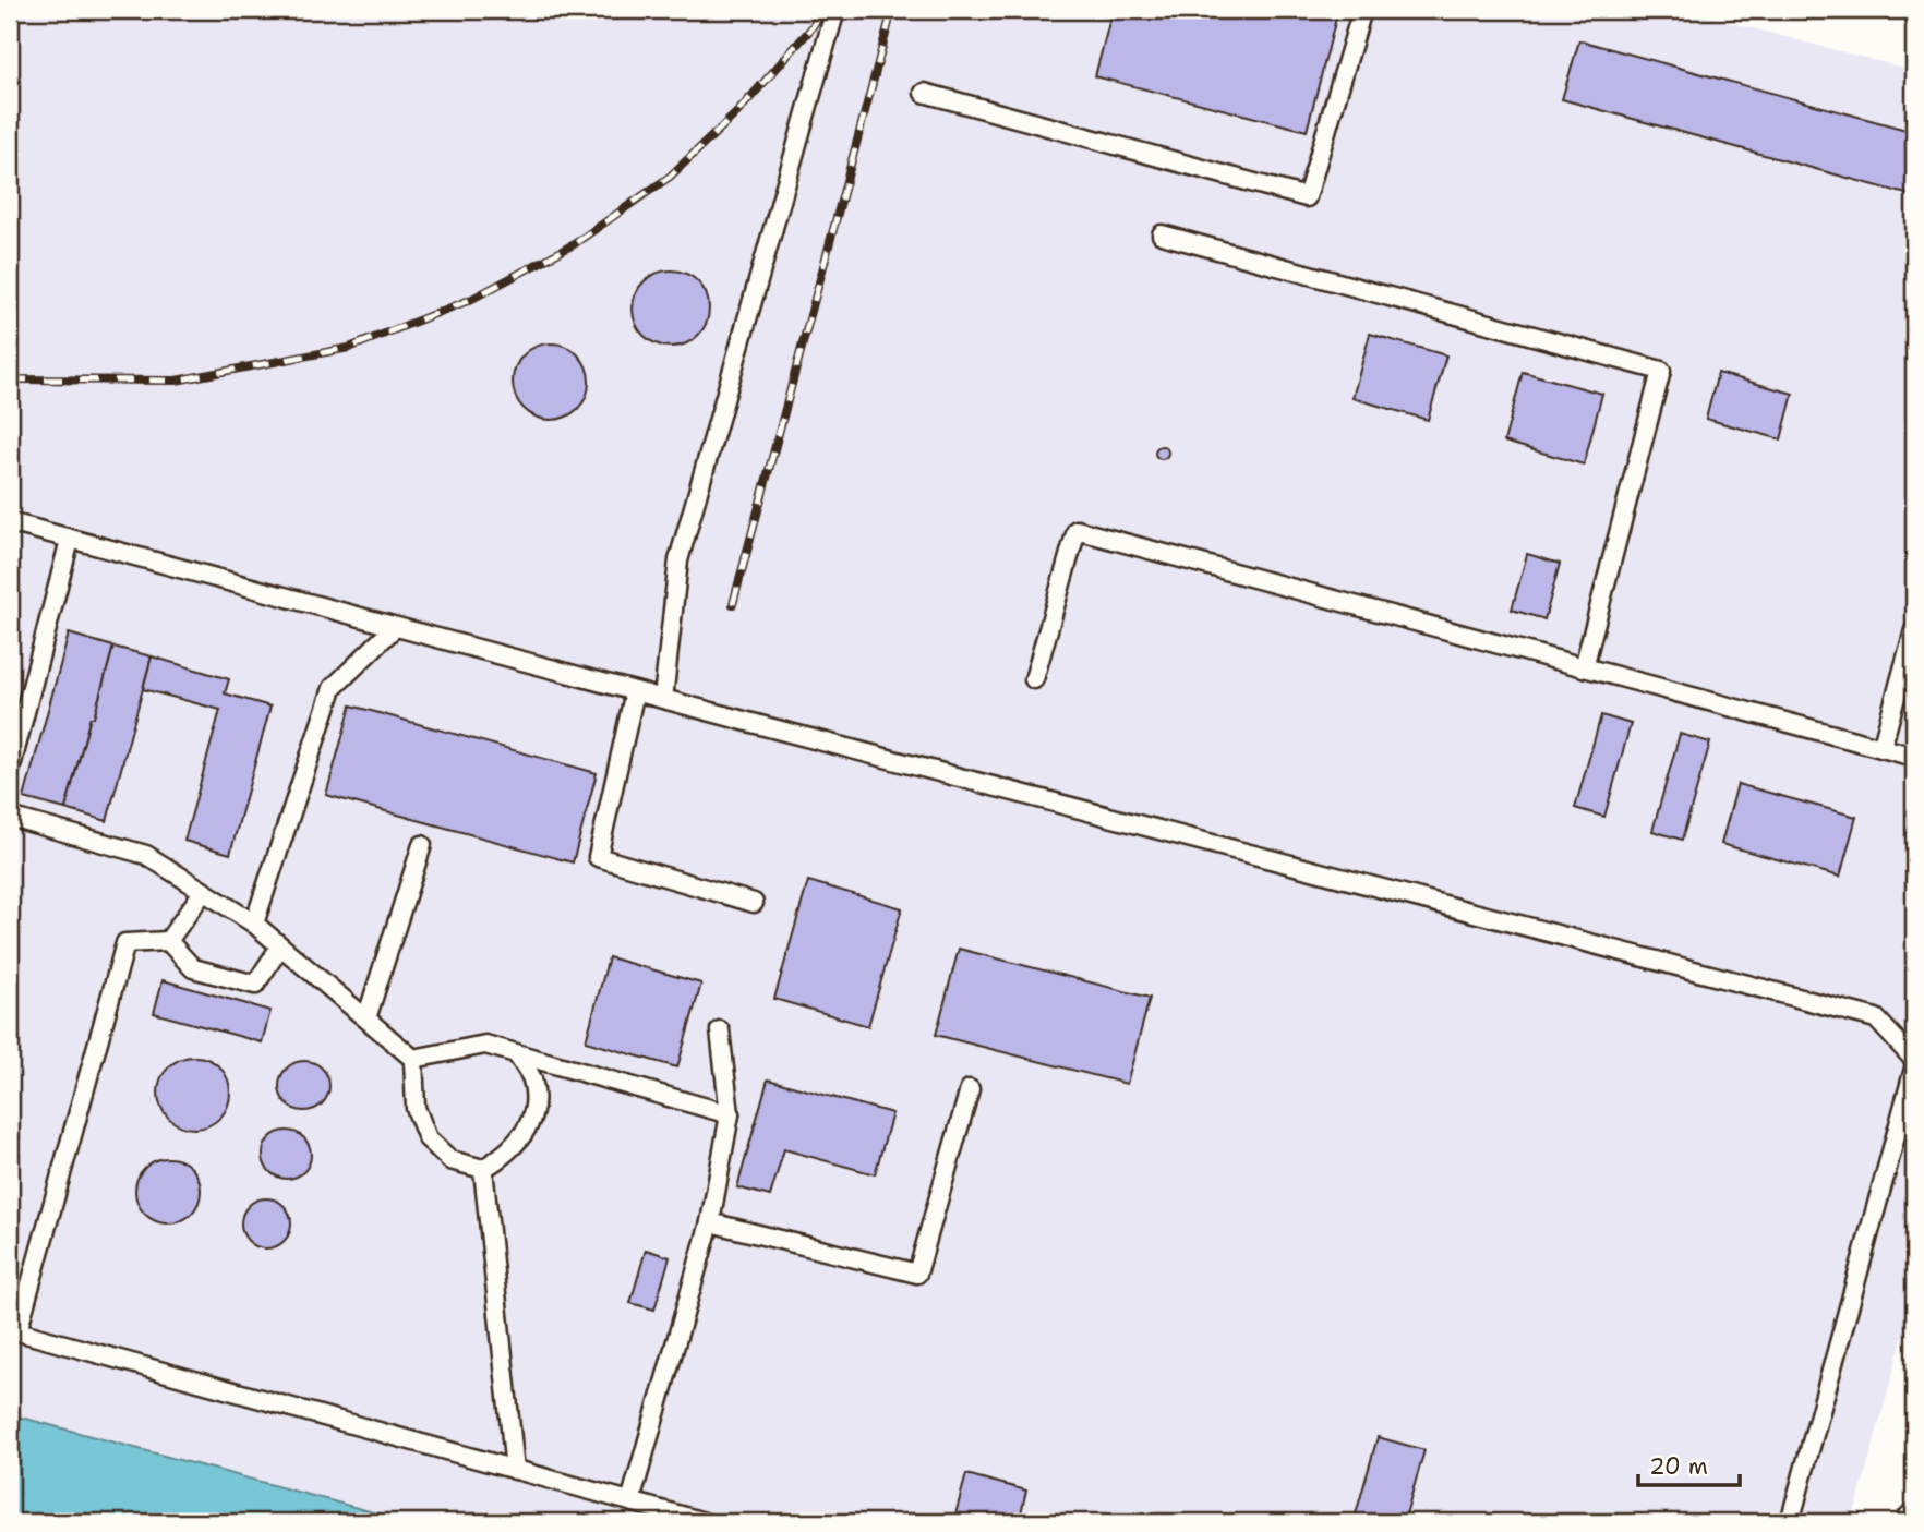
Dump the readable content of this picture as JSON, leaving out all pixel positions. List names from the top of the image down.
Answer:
{
  "scale_bar": "20 m"
}
